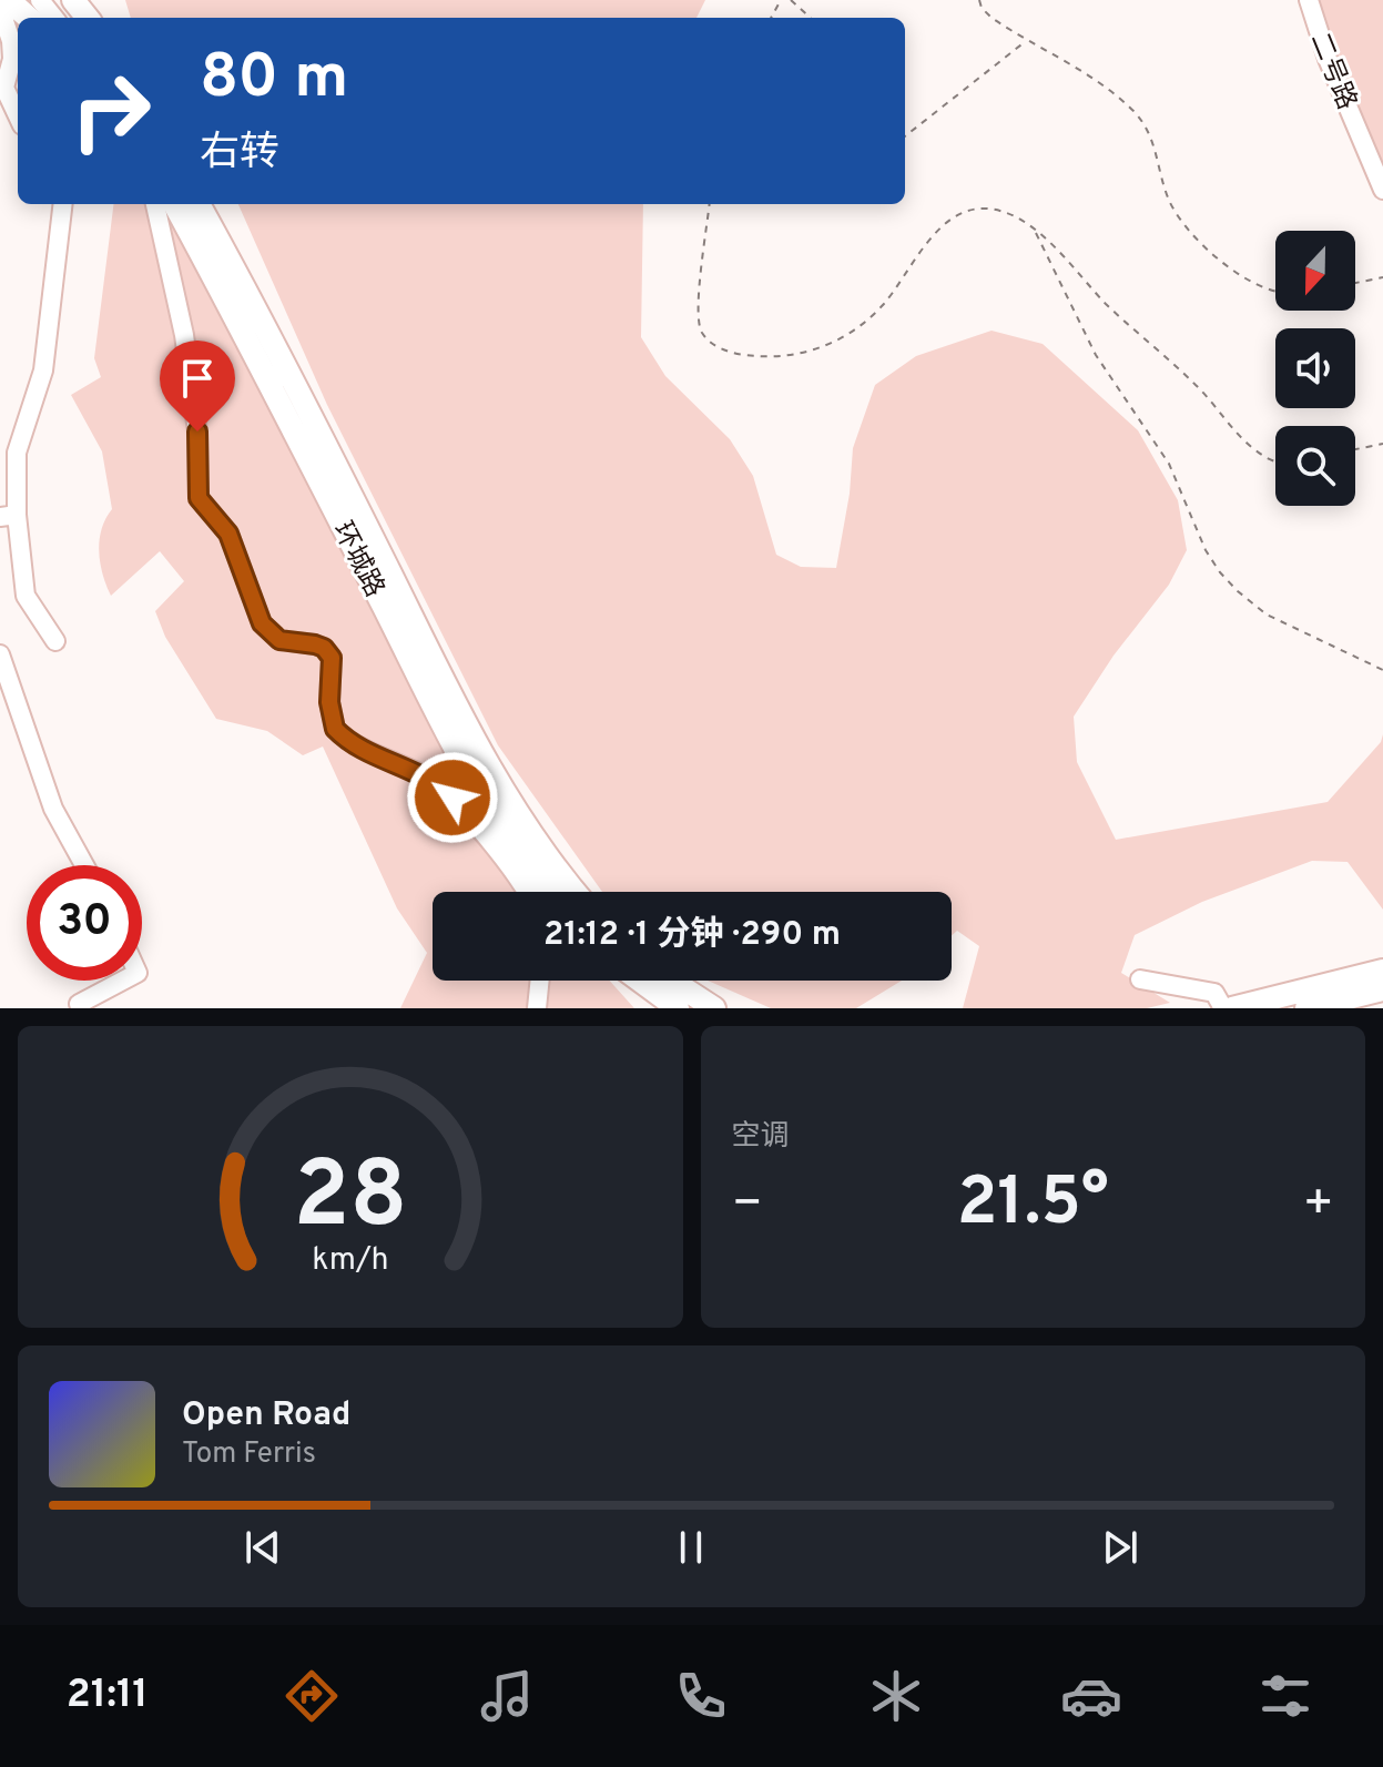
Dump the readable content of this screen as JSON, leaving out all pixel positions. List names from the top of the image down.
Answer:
{
  "streets": {
    "main road": ["环城路"],
    "street": ["二号路"]
  },
  "north": "bottom",
  "page": {
    "turn": ["80 m", "右转"],
    "limit": "30",
    "trip": "21:12 · 1 分钟 · 290 m",
    "tile": "空调",
    "heat": ["−", "21.5°", "+"],
    "song": ["Open Road", "Tom Ferris"],
    "tabs": "21:11",
    "gauge": ["28", "km/h"]
  }
}
